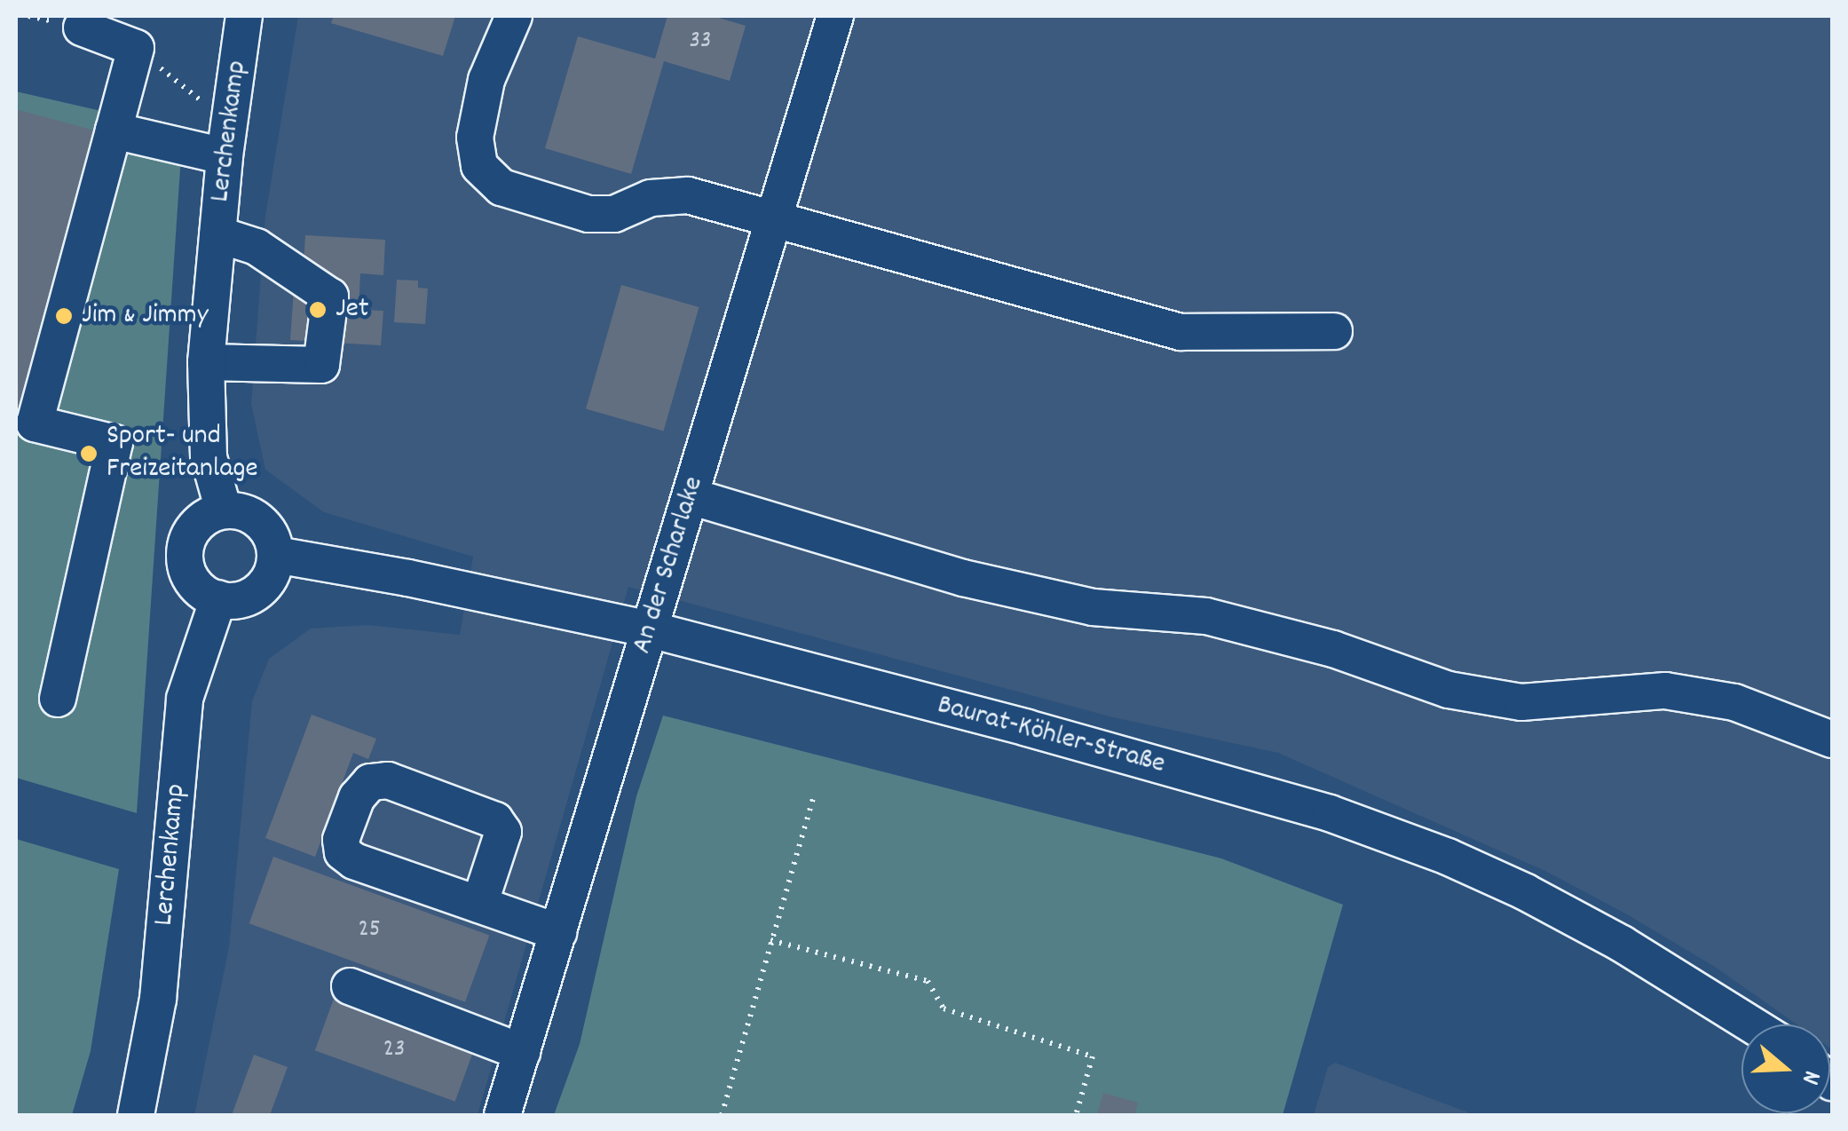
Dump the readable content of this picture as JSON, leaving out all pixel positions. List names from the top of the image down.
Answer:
{
  "streets": {
    "street": ["Lerchenkamp", "An der Scharlake", "Baurat-Köhler-Straße"]
  },
  "crossings": [
    ["Lerchenkamp", "Baurat-Köhler-Straße"],
    ["An der Scharlake", "Baurat-Köhler-Straße"]
  ],
  "places": ["Jet", "Jim & Jimmy", "Sport- und Freizeitanlage"],
  "house_numbers": ["33", "25", "23"],
  "north": "right"
}
